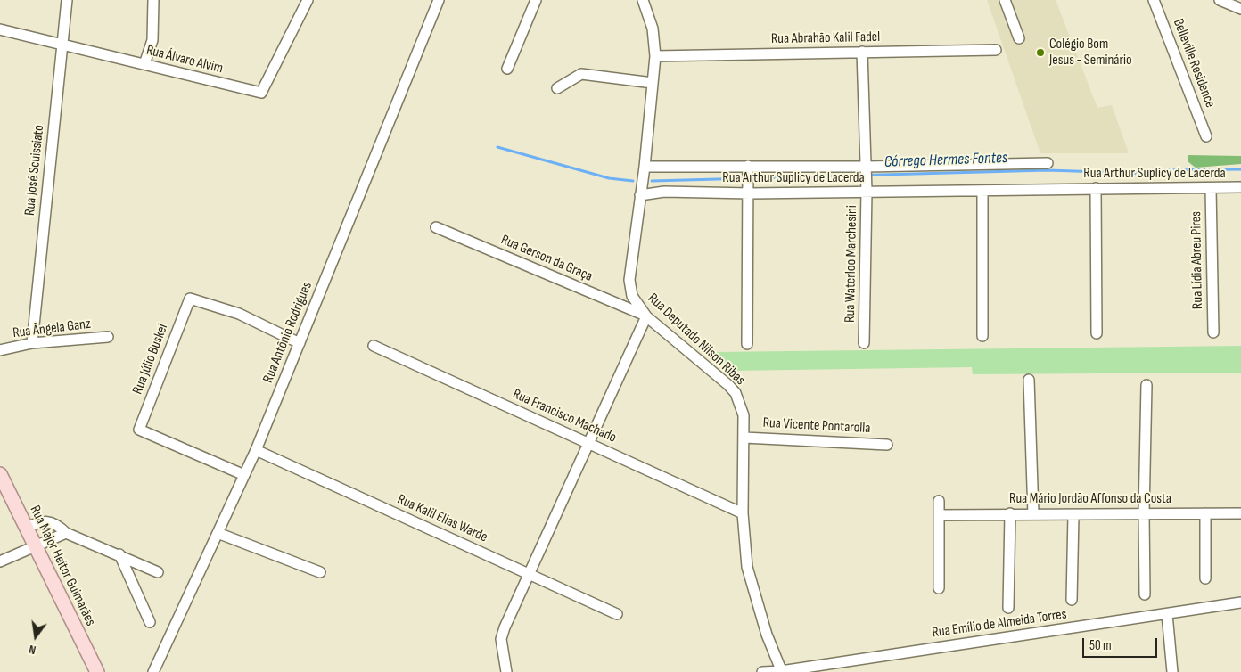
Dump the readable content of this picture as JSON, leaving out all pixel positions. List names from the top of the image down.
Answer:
{
  "streets": {
    "main road": ["Rua Major Heitor Guimarães"],
    "street": [
      "Rua Abrahão Kalil Fadel",
      "Rua Álvaro Alvim",
      "Belleville Residence",
      "Rua José Scuissiato",
      "Rua Arthur Suplicy de Lacerda",
      "Rua Gerson da Graça",
      "Rua Lídia Abreu Pires",
      "Rua Waterloo Marchesini",
      "Rua Ângela Ganz",
      "Rua Antônio Rodrigues",
      "Rua Deputado Nilson Ribas",
      "Rua Júlio Buskei",
      "Rua Francisco Machado",
      "Rua Vicente Pontarolla",
      "Rua Mário Jordão Affonso da Costa",
      "Rua Kalil Elias Warde",
      "Rua Emílio de Almeida Torres"
    ]
  },
  "crossings": [
    ["Rua Abrahão Kalil Fadel", "Rua Waterloo Marchesini"],
    ["Rua Abrahão Kalil Fadel", "Rua Deputado Nilson Ribas"],
    ["Rua Álvaro Alvim", "Rua José Scuissiato"],
    ["Rua José Scuissiato", "Rua Ângela Ganz"],
    ["Rua Arthur Suplicy de Lacerda", "Rua Lídia Abreu Pires"],
    ["Rua Arthur Suplicy de Lacerda", "Rua Waterloo Marchesini"],
    ["Rua Arthur Suplicy de Lacerda", "Rua Deputado Nilson Ribas"],
    ["Rua Gerson da Graça", "Rua Deputado Nilson Ribas"],
    ["Rua Antônio Rodrigues", "Rua Júlio Buskei"],
    ["Rua Antônio Rodrigues", "Rua Kalil Elias Warde"],
    ["Rua Deputado Nilson Ribas", "Rua Francisco Machado"],
    ["Rua Deputado Nilson Ribas", "Rua Vicente Pontarolla"],
    ["Rua Deputado Nilson Ribas", "Rua Emílio de Almeida Torres"]
  ],
  "water": ["Córrego Hermes Fontes"],
  "places": ["Colégio Bom Jesus - Seminário"],
  "scale_bar": "50 m",
  "north": "bottom"
}
